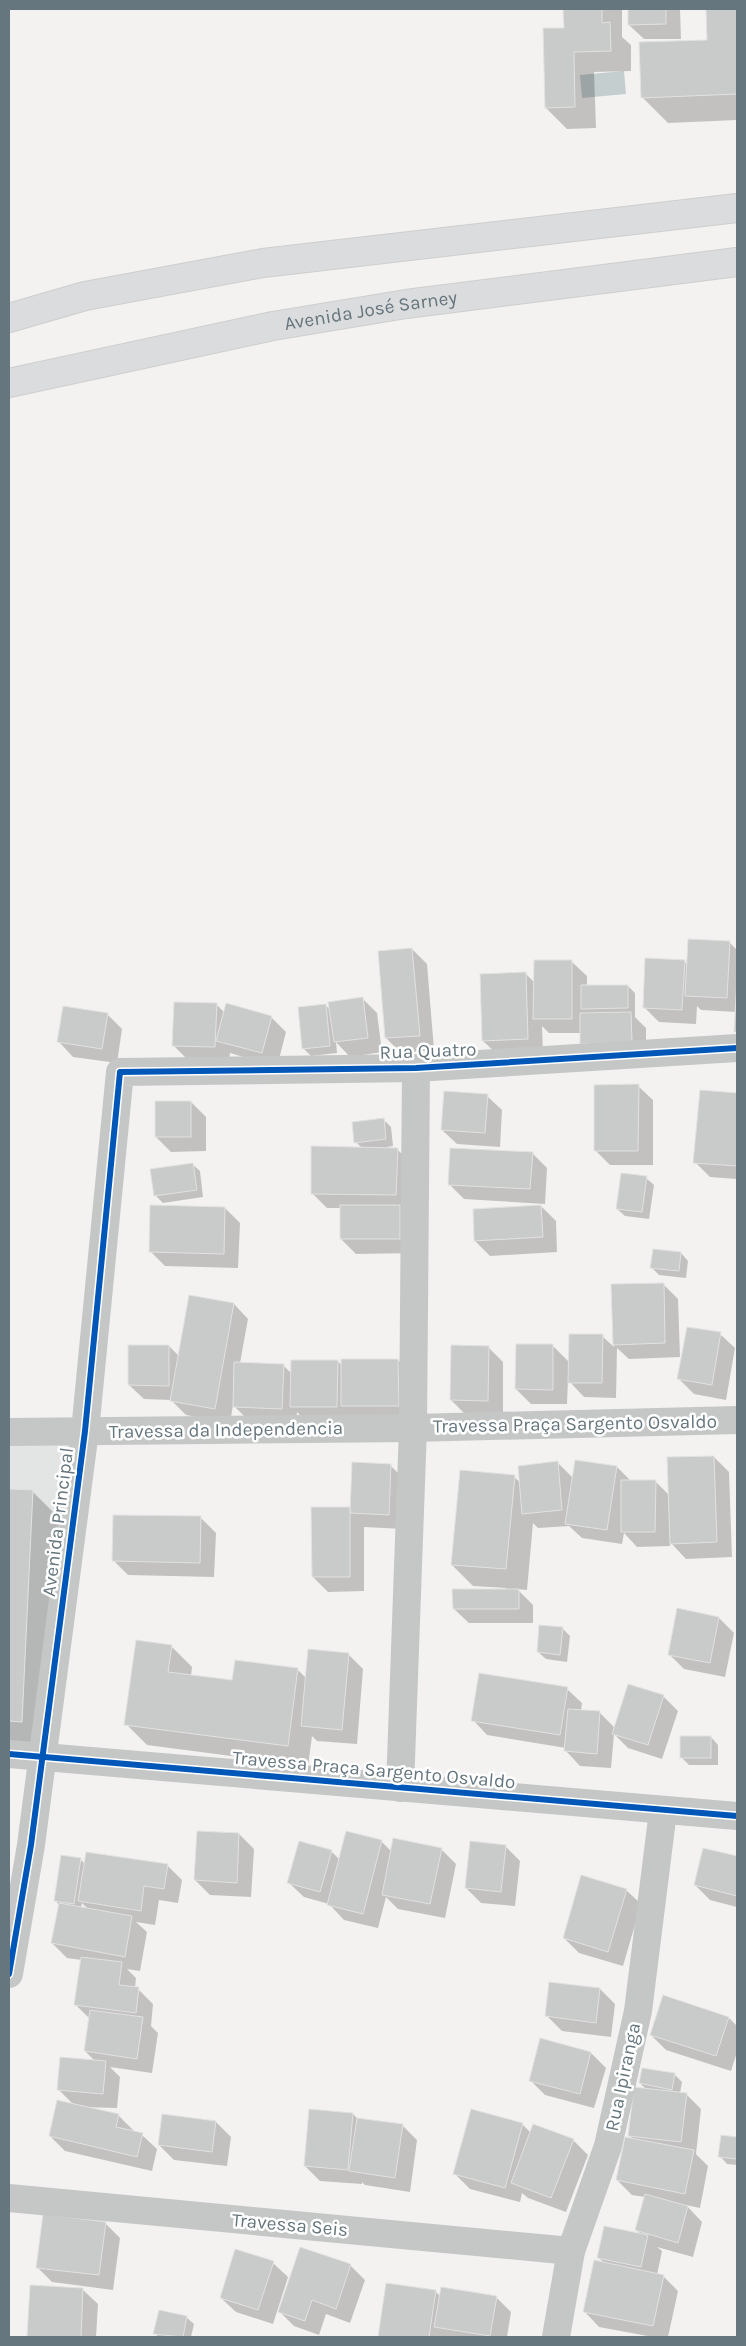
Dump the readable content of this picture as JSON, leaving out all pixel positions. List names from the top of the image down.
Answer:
{
  "streets": {
    "main road": ["Avenida José Sarney"],
    "street": [
      "Rua Quatro",
      "Travessa Praça Sargento Osvaldo",
      "Travessa da Independencia",
      "Avenida Principal",
      "Rua Ipiranga",
      "Travessa Seis"
    ]
  },
  "crossings": [
    ["Rua Quatro", "Avenida Principal"],
    ["Travessa Praça Sargento Osvaldo", "Travessa da Independencia"],
    ["Travessa Praça Sargento Osvaldo", "Avenida Principal"],
    ["Travessa Praça Sargento Osvaldo", "Rua Ipiranga"],
    ["Travessa da Independencia", "Avenida Principal"],
    ["Rua Ipiranga", "Travessa Seis"]
  ]
}
